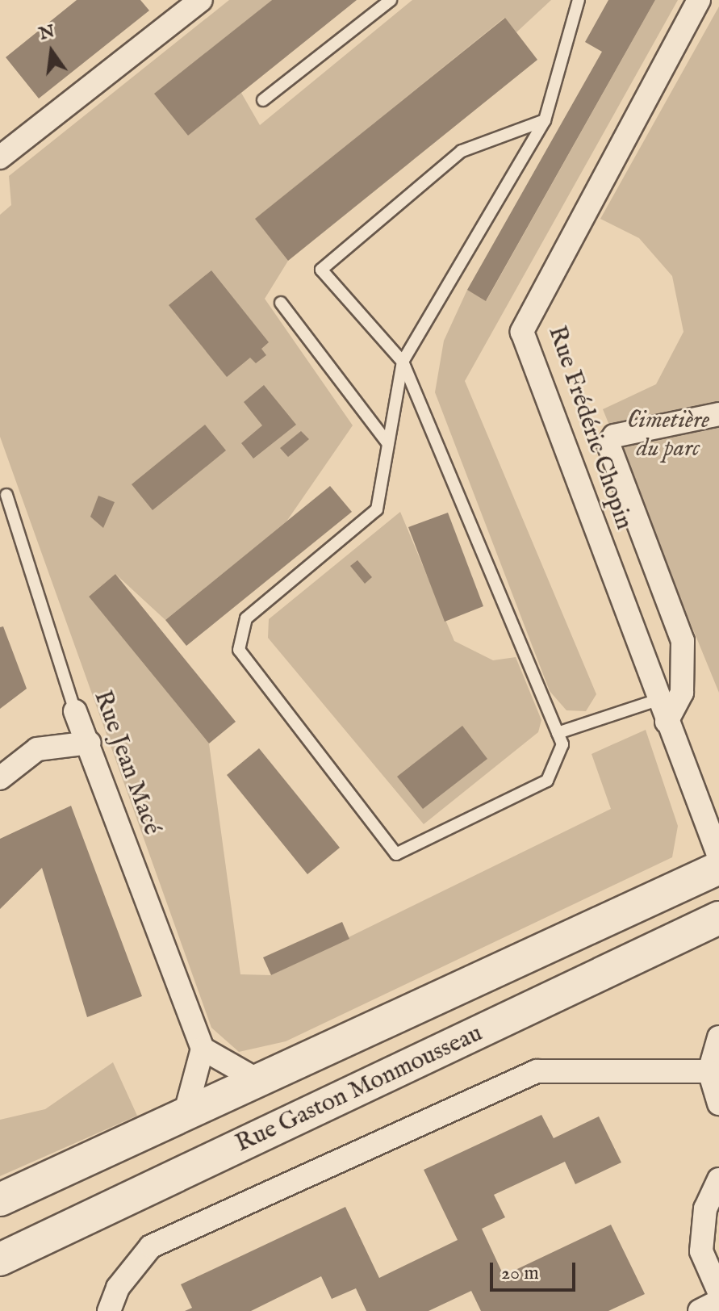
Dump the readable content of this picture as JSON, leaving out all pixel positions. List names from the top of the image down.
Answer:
{
  "streets": {
    "main road": ["Rue Gaston Monmousseau"],
    "street": ["Rue Frédéric Chopin", "Rue Jean Macé"]
  },
  "parks": ["Cimetière du parc"],
  "scale_bar": "20 m",
  "north": "top"
}
